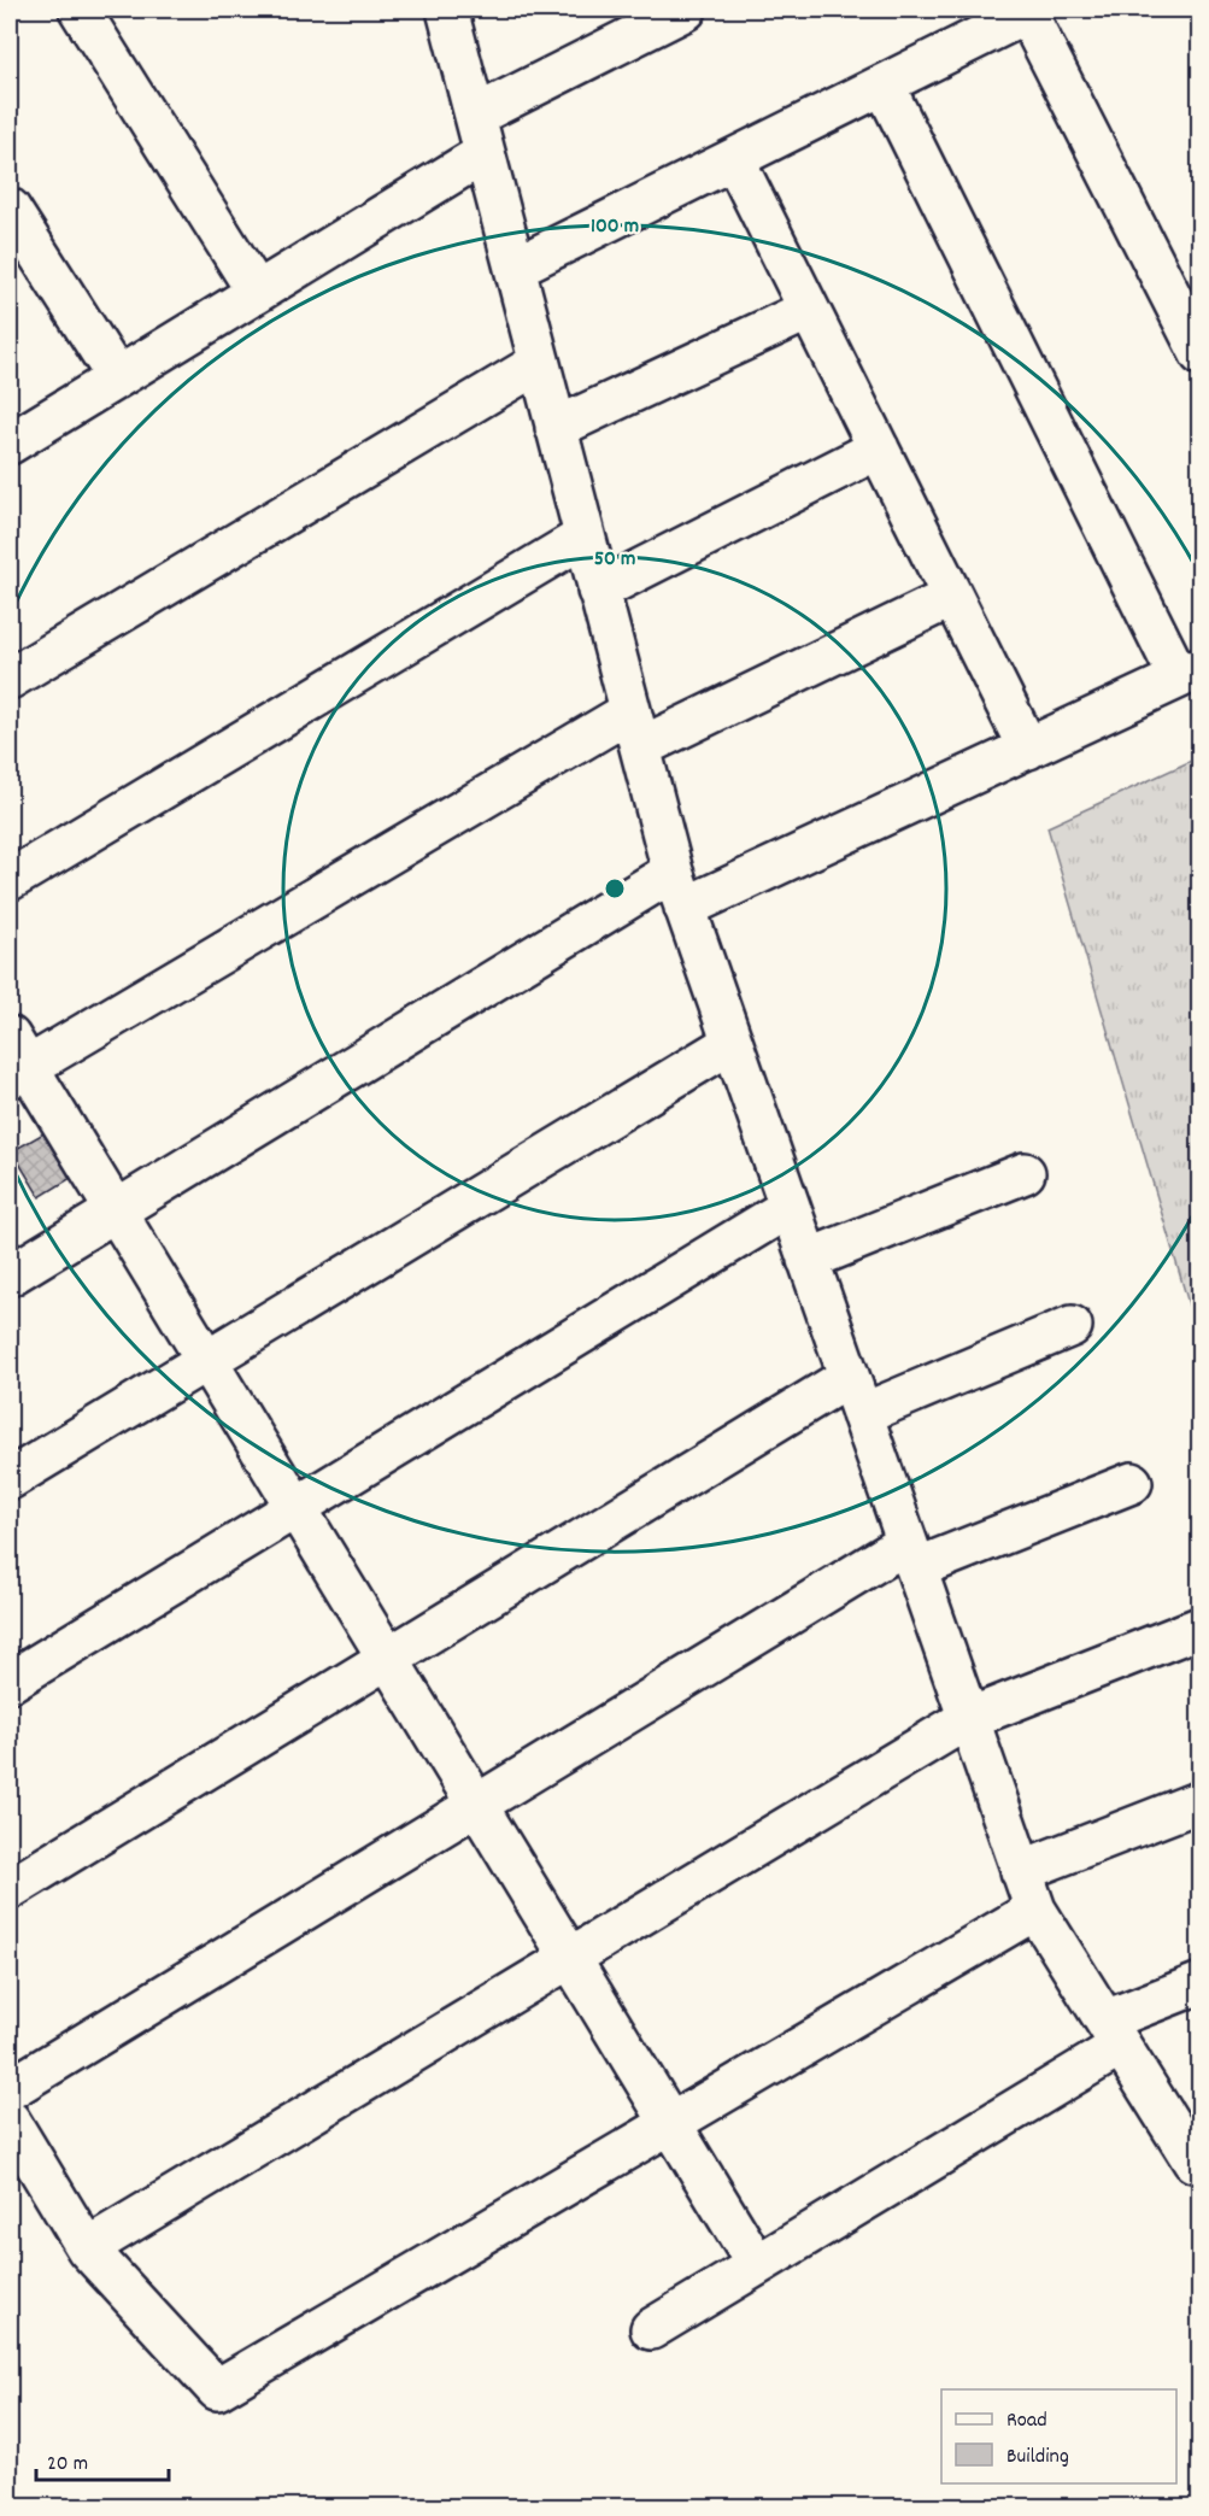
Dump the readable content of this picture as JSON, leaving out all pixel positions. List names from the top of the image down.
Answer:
{
  "legend": ["Road", "Building"],
  "scale_bar": "20 m",
  "rings": ["100 m", "50 m"]
}
